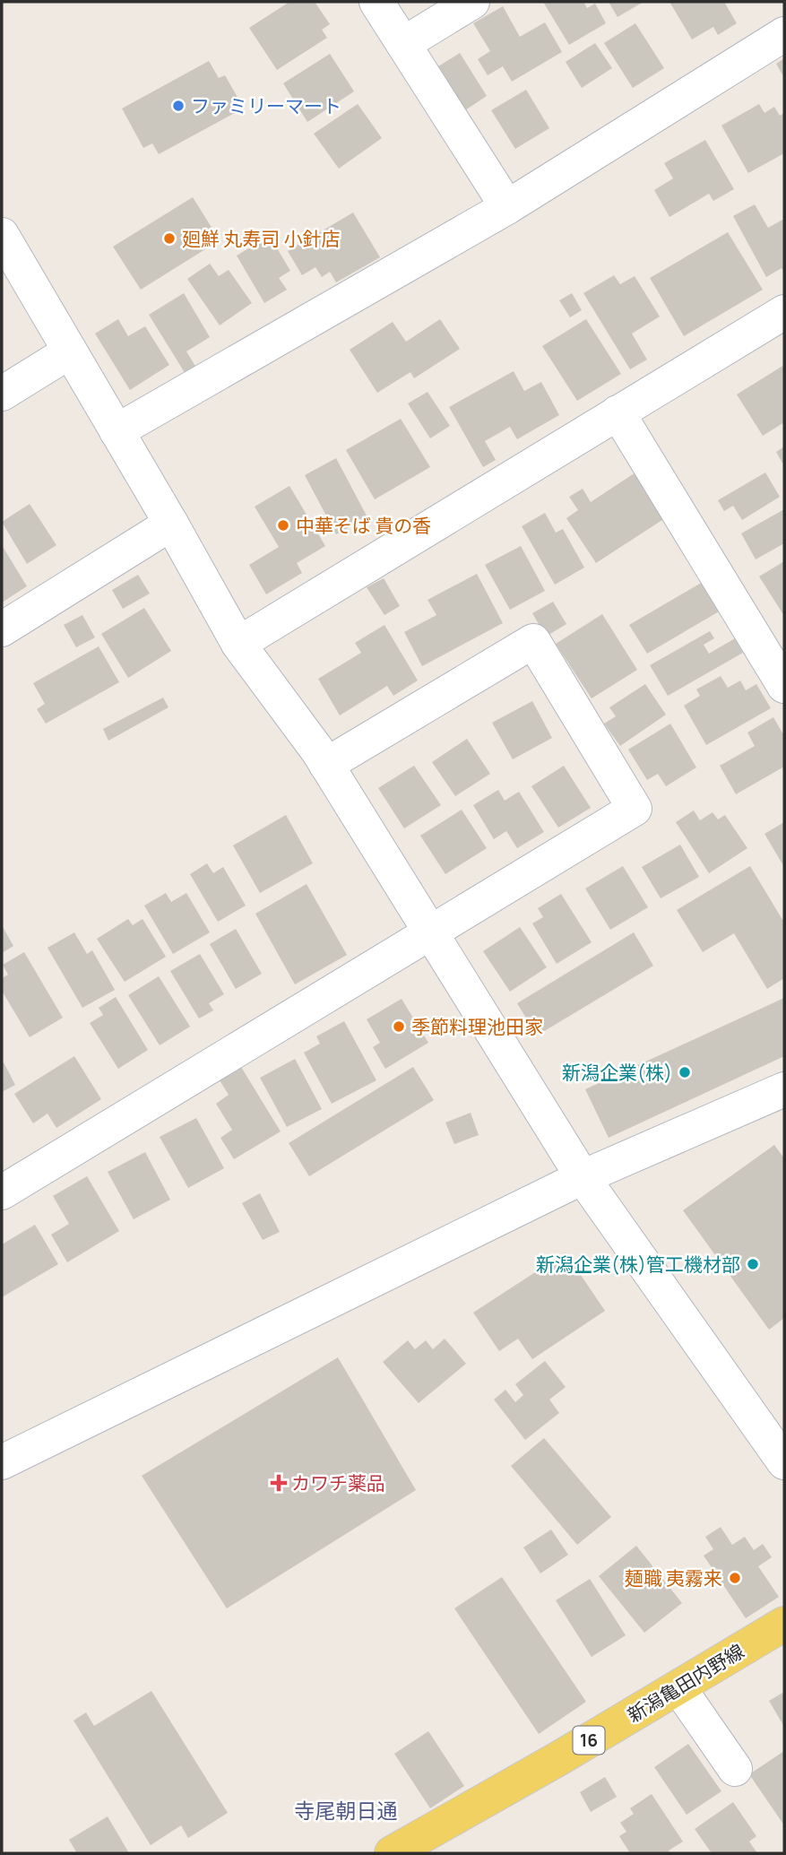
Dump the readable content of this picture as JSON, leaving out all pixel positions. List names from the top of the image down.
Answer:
{
  "streets": {
    "main road": ["新潟亀田内野線", "16"]
  },
  "districts": ["寺尾朝日通"],
  "places": {
    "other": [
      "ファミリーマート",
      "廻鮮 丸寿司 小針店",
      "中華そば 貴の香",
      "季節料理池田家",
      "新潟企業(株)",
      "新潟企業(株)管工機材部",
      "麺職 夷霧来"
    ],
    "health": ["カワチ薬品"]
  }
}
